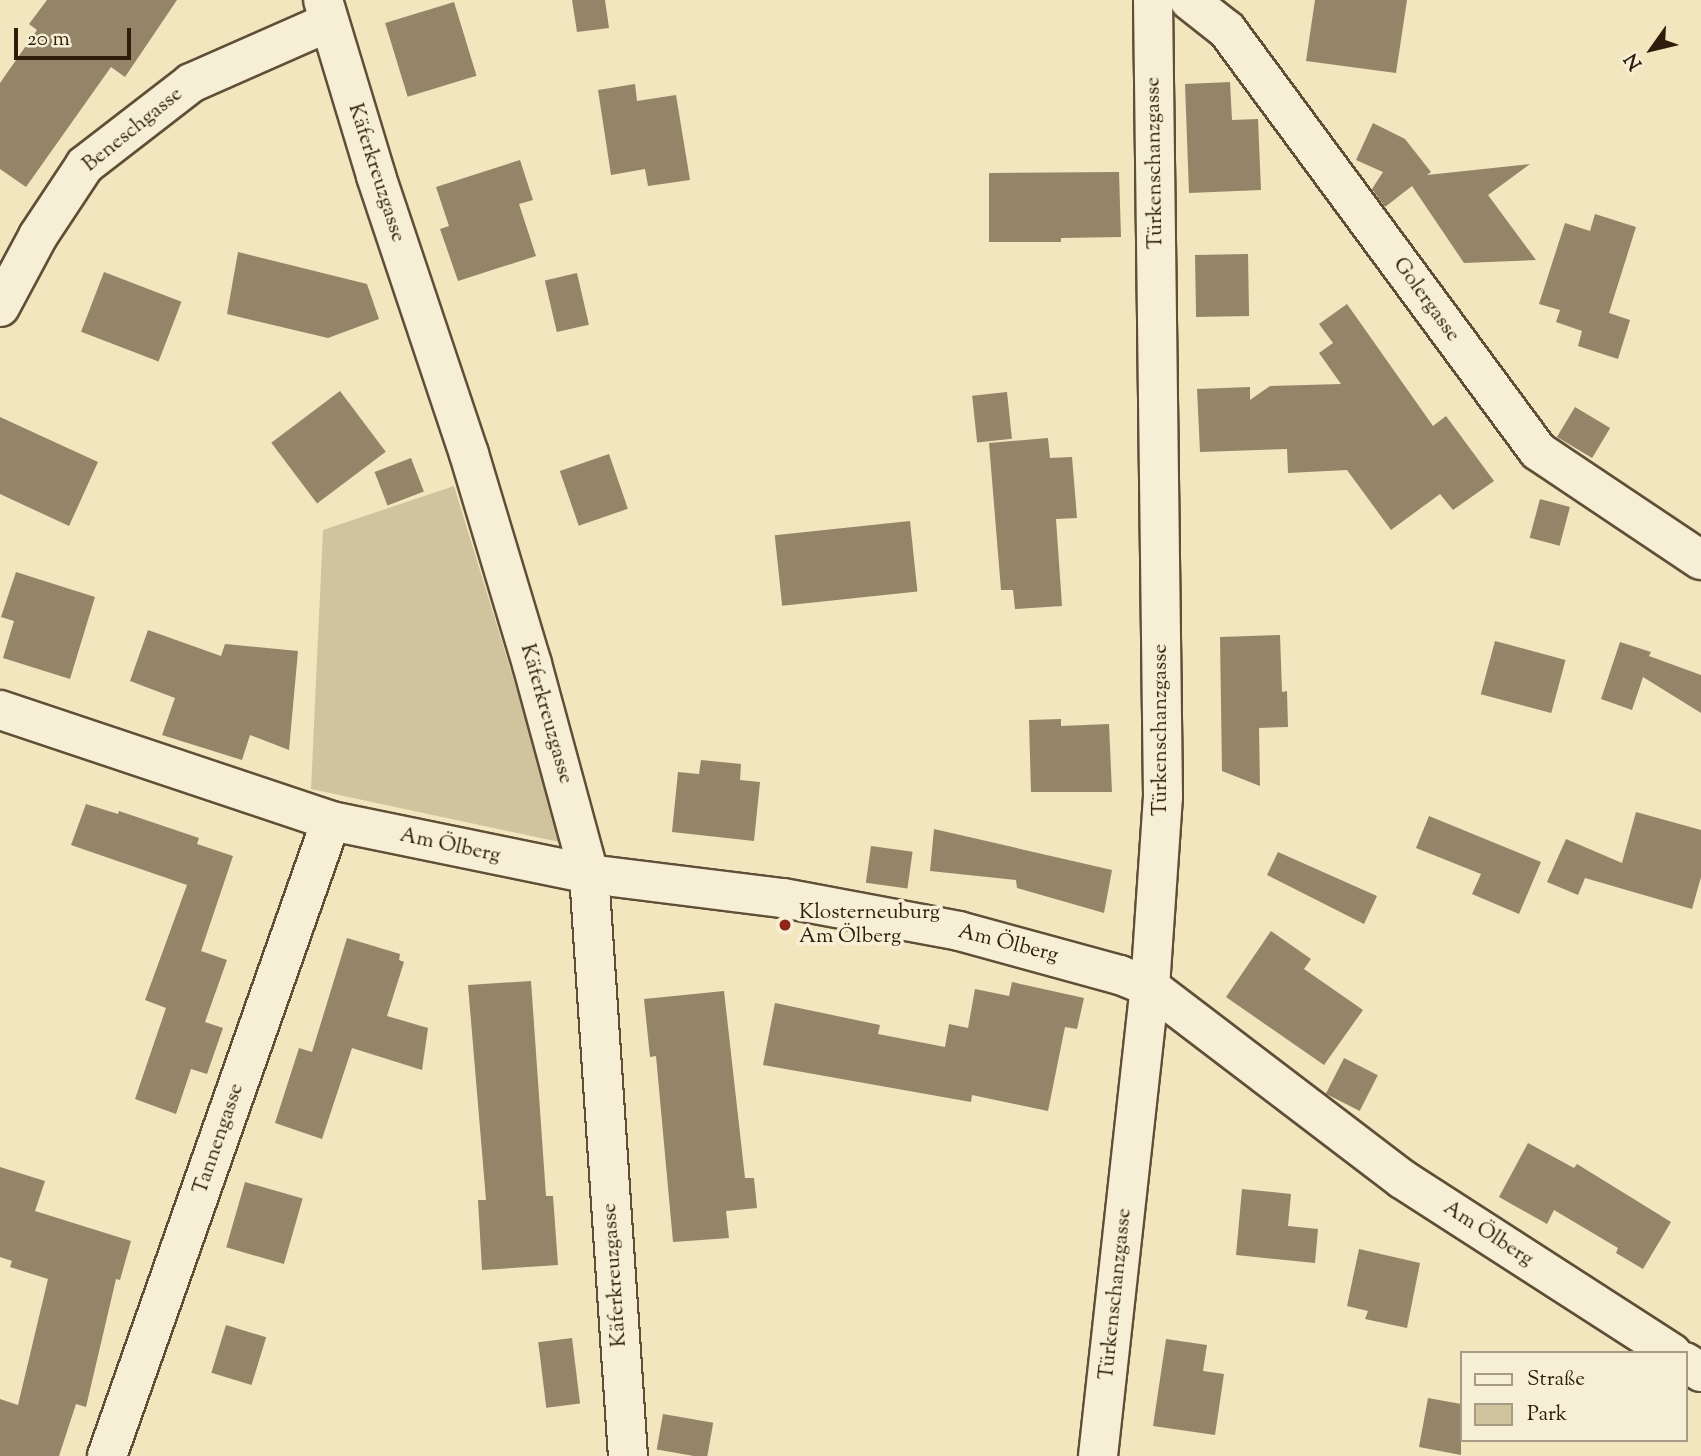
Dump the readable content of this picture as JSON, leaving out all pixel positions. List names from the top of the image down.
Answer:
{
  "streets": {
    "street": [
      "Beneschgasse",
      "Türkenschanzgasse",
      "Käferkreuzgasse",
      "Golergasse",
      "Am Ölberg",
      "Tannengasse"
    ]
  },
  "crossings": [
    ["Beneschgasse", "Käferkreuzgasse"],
    ["Türkenschanzgasse", "Am Ölberg"],
    ["Käferkreuzgasse", "Am Ölberg"],
    ["Am Ölberg", "Tannengasse"]
  ],
  "places": ["Klosterneuburg Am Ölberg"],
  "legend": ["Straße", "Park"],
  "scale_bar": "20 m",
  "north": "bottom left"
}
